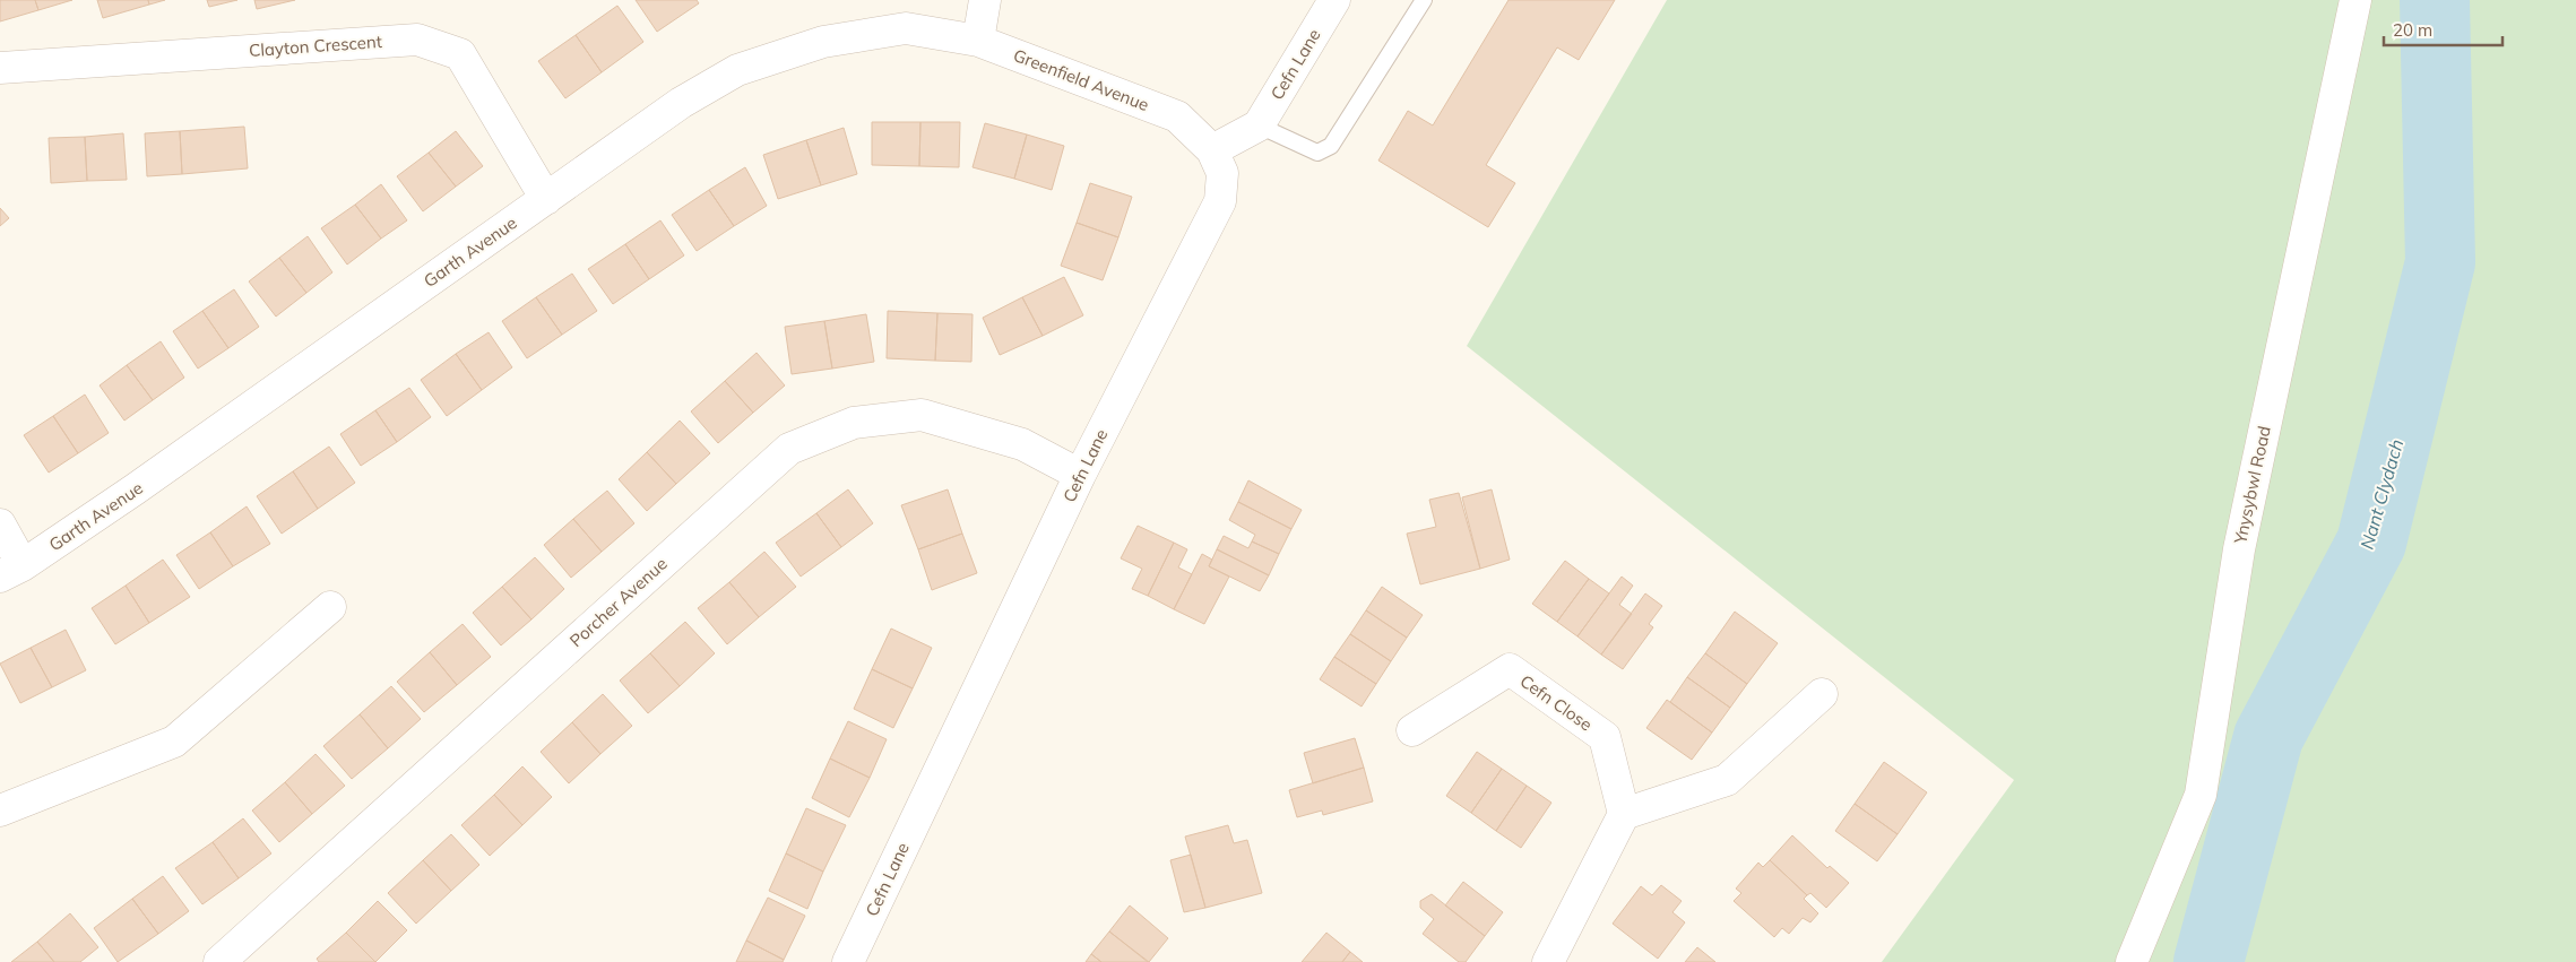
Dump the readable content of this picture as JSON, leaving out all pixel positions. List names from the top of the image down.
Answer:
{
  "streets": {
    "street": [
      "Clayton Crescent",
      "Cefn Lane",
      "Greenfield Avenue",
      "Garth Avenue",
      "Ynysybwl Road",
      "Porcher Avenue",
      "Cefn Close"
    ]
  },
  "crossings": [
    ["Clayton Crescent", "Garth Avenue"],
    ["Cefn Lane", "Greenfield Avenue"],
    ["Cefn Lane", "Porcher Avenue"],
    ["Greenfield Avenue", "Garth Avenue"]
  ],
  "water": ["Nant Clydach"],
  "scale_bar": "20 m"
}
